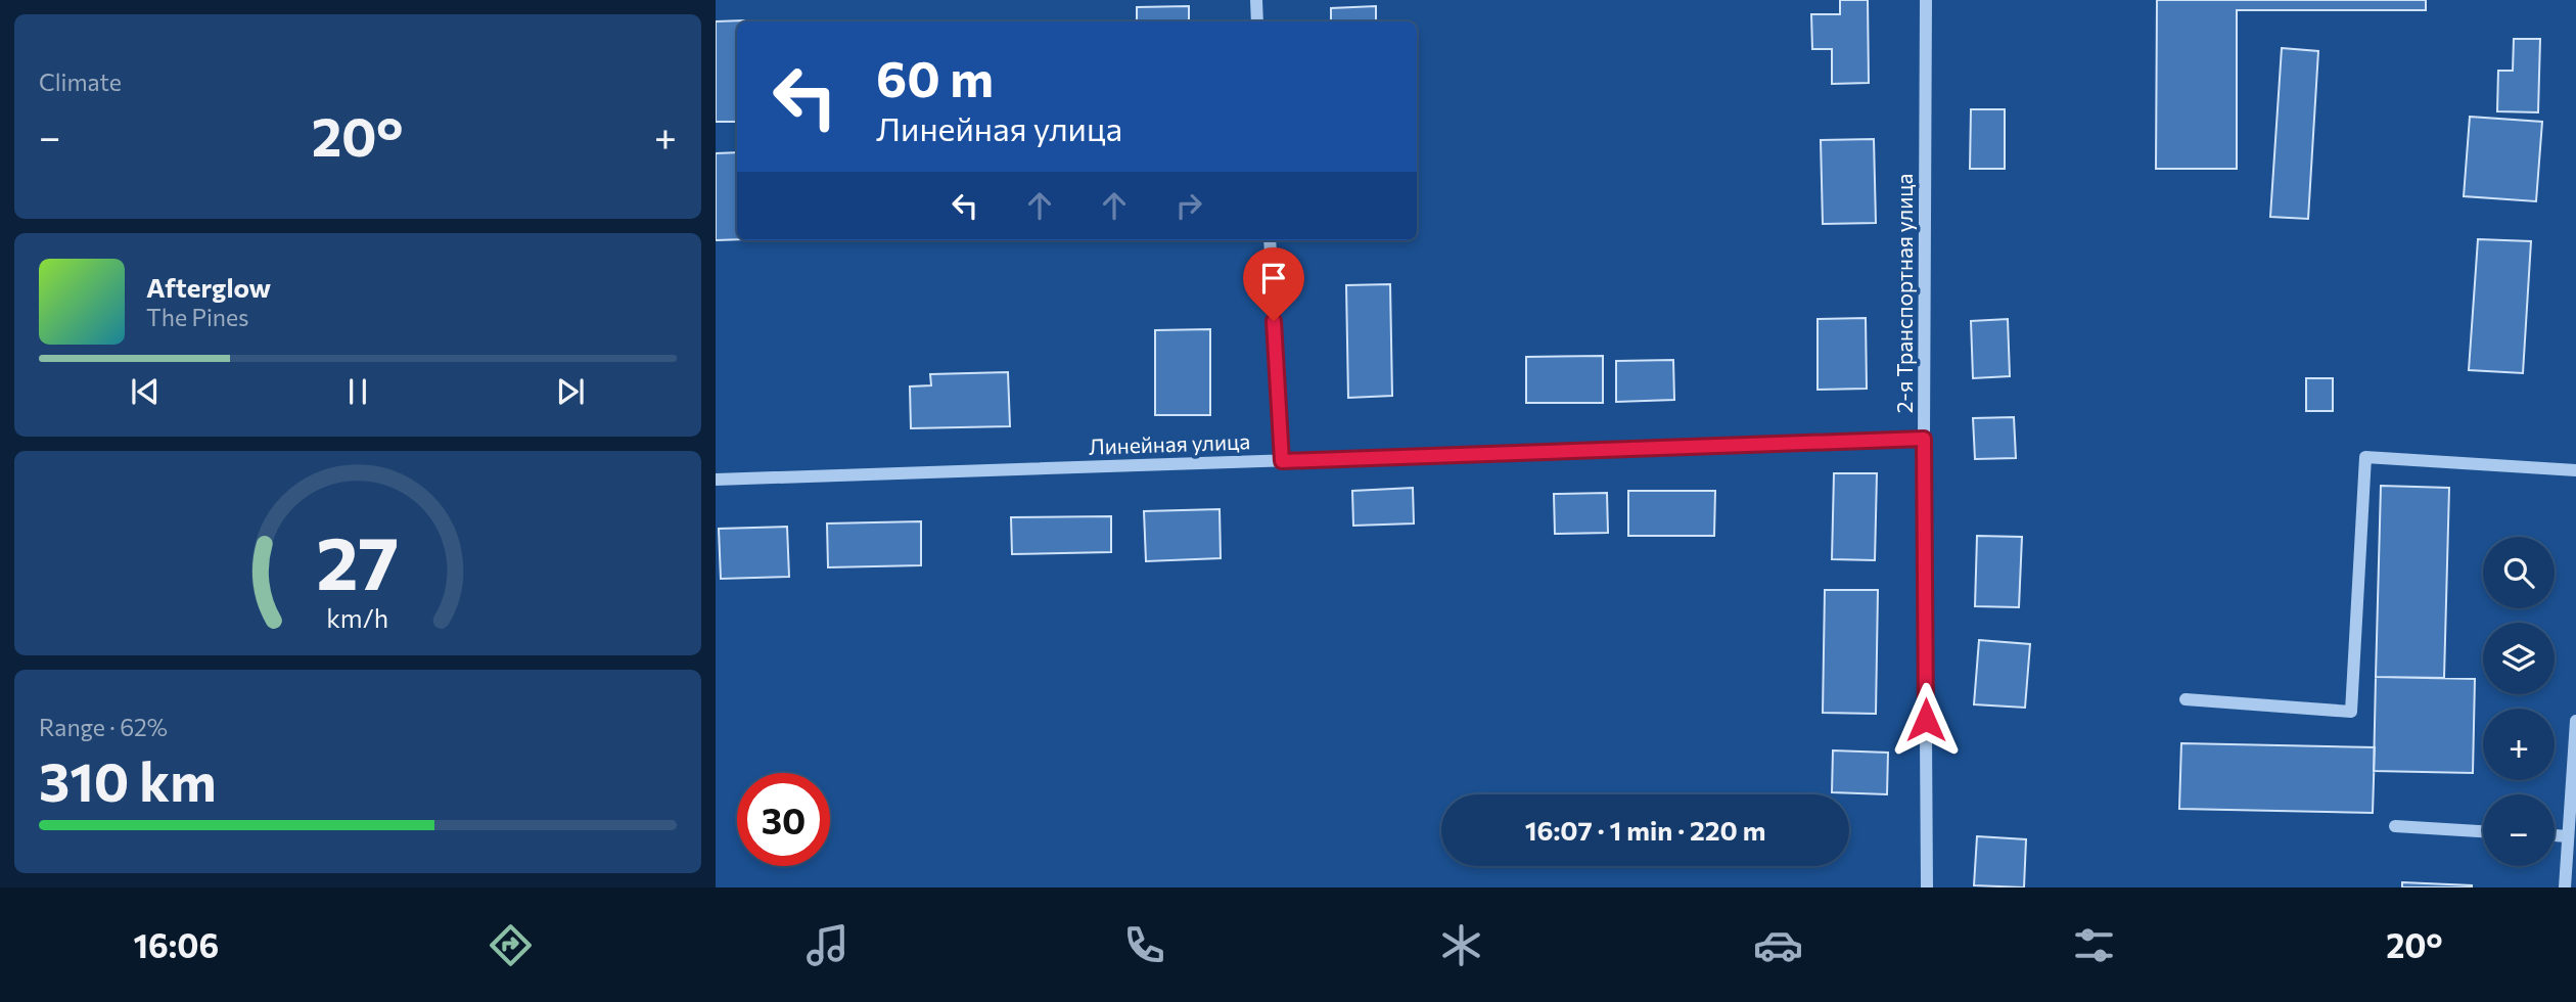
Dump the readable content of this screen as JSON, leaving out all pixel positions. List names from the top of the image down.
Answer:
{
  "streets": {
    "street": ["2-я Транспортная улица", "Линейная улица"]
  },
  "crossings": [
    ["2-я Транспортная улица", "Линейная улица"]
  ],
  "page": {
    "tile": [
      "Climate",
      ["Range · 62%", "310 km"]
    ],
    "turn": ["60 m", "Линейная улица"],
    "heat": ["−", "20°", "+"],
    "song": ["Afterglow", "The Pines"],
    "map_buttons": ["+", "−"],
    "limit": "30",
    "trip": "16:07 · 1 min · 220 m",
    "tabs": ["16:06", "20°"],
    "gauge": ["27", "km/h"]
  }
}
